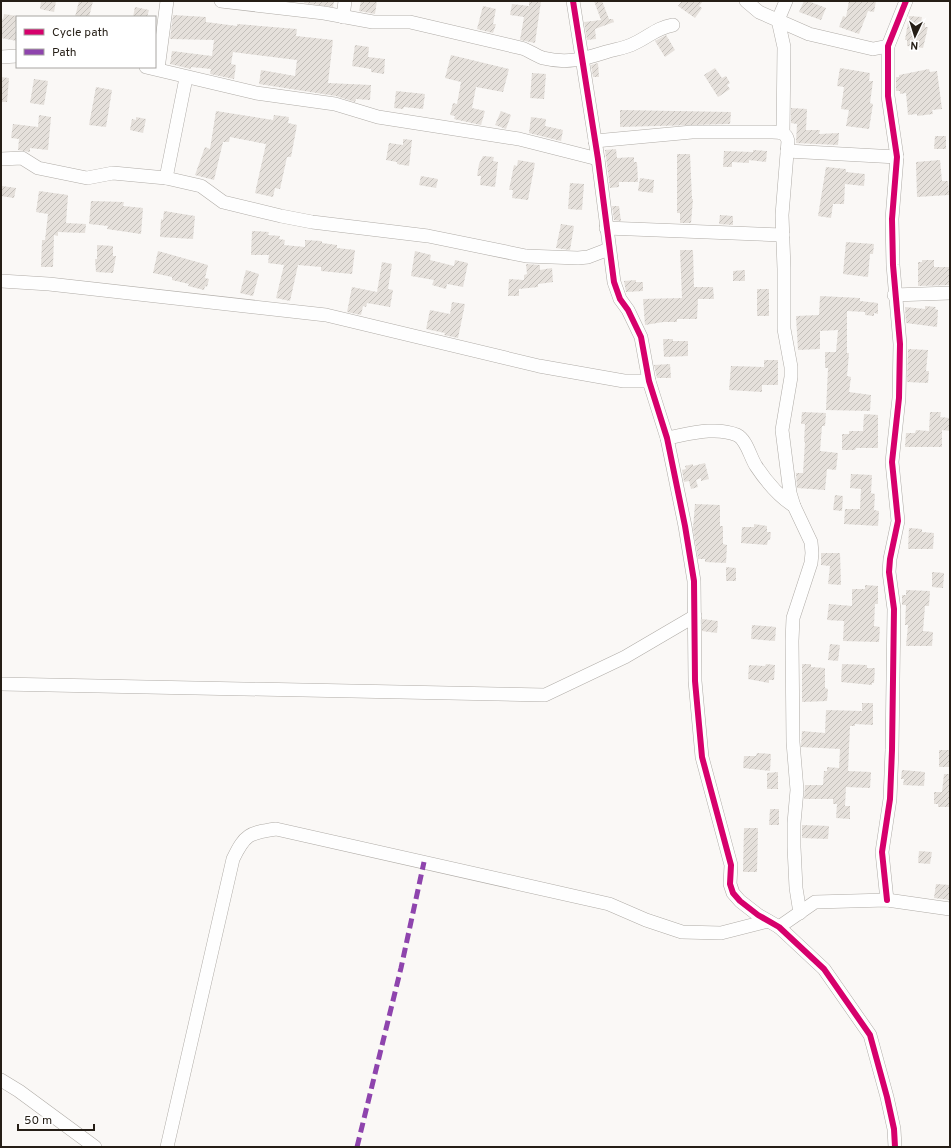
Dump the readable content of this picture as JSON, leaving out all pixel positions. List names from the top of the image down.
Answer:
{
  "legend": ["Cycle path", "Path"],
  "scale_bar": "50 m",
  "north": "bottom"
}
